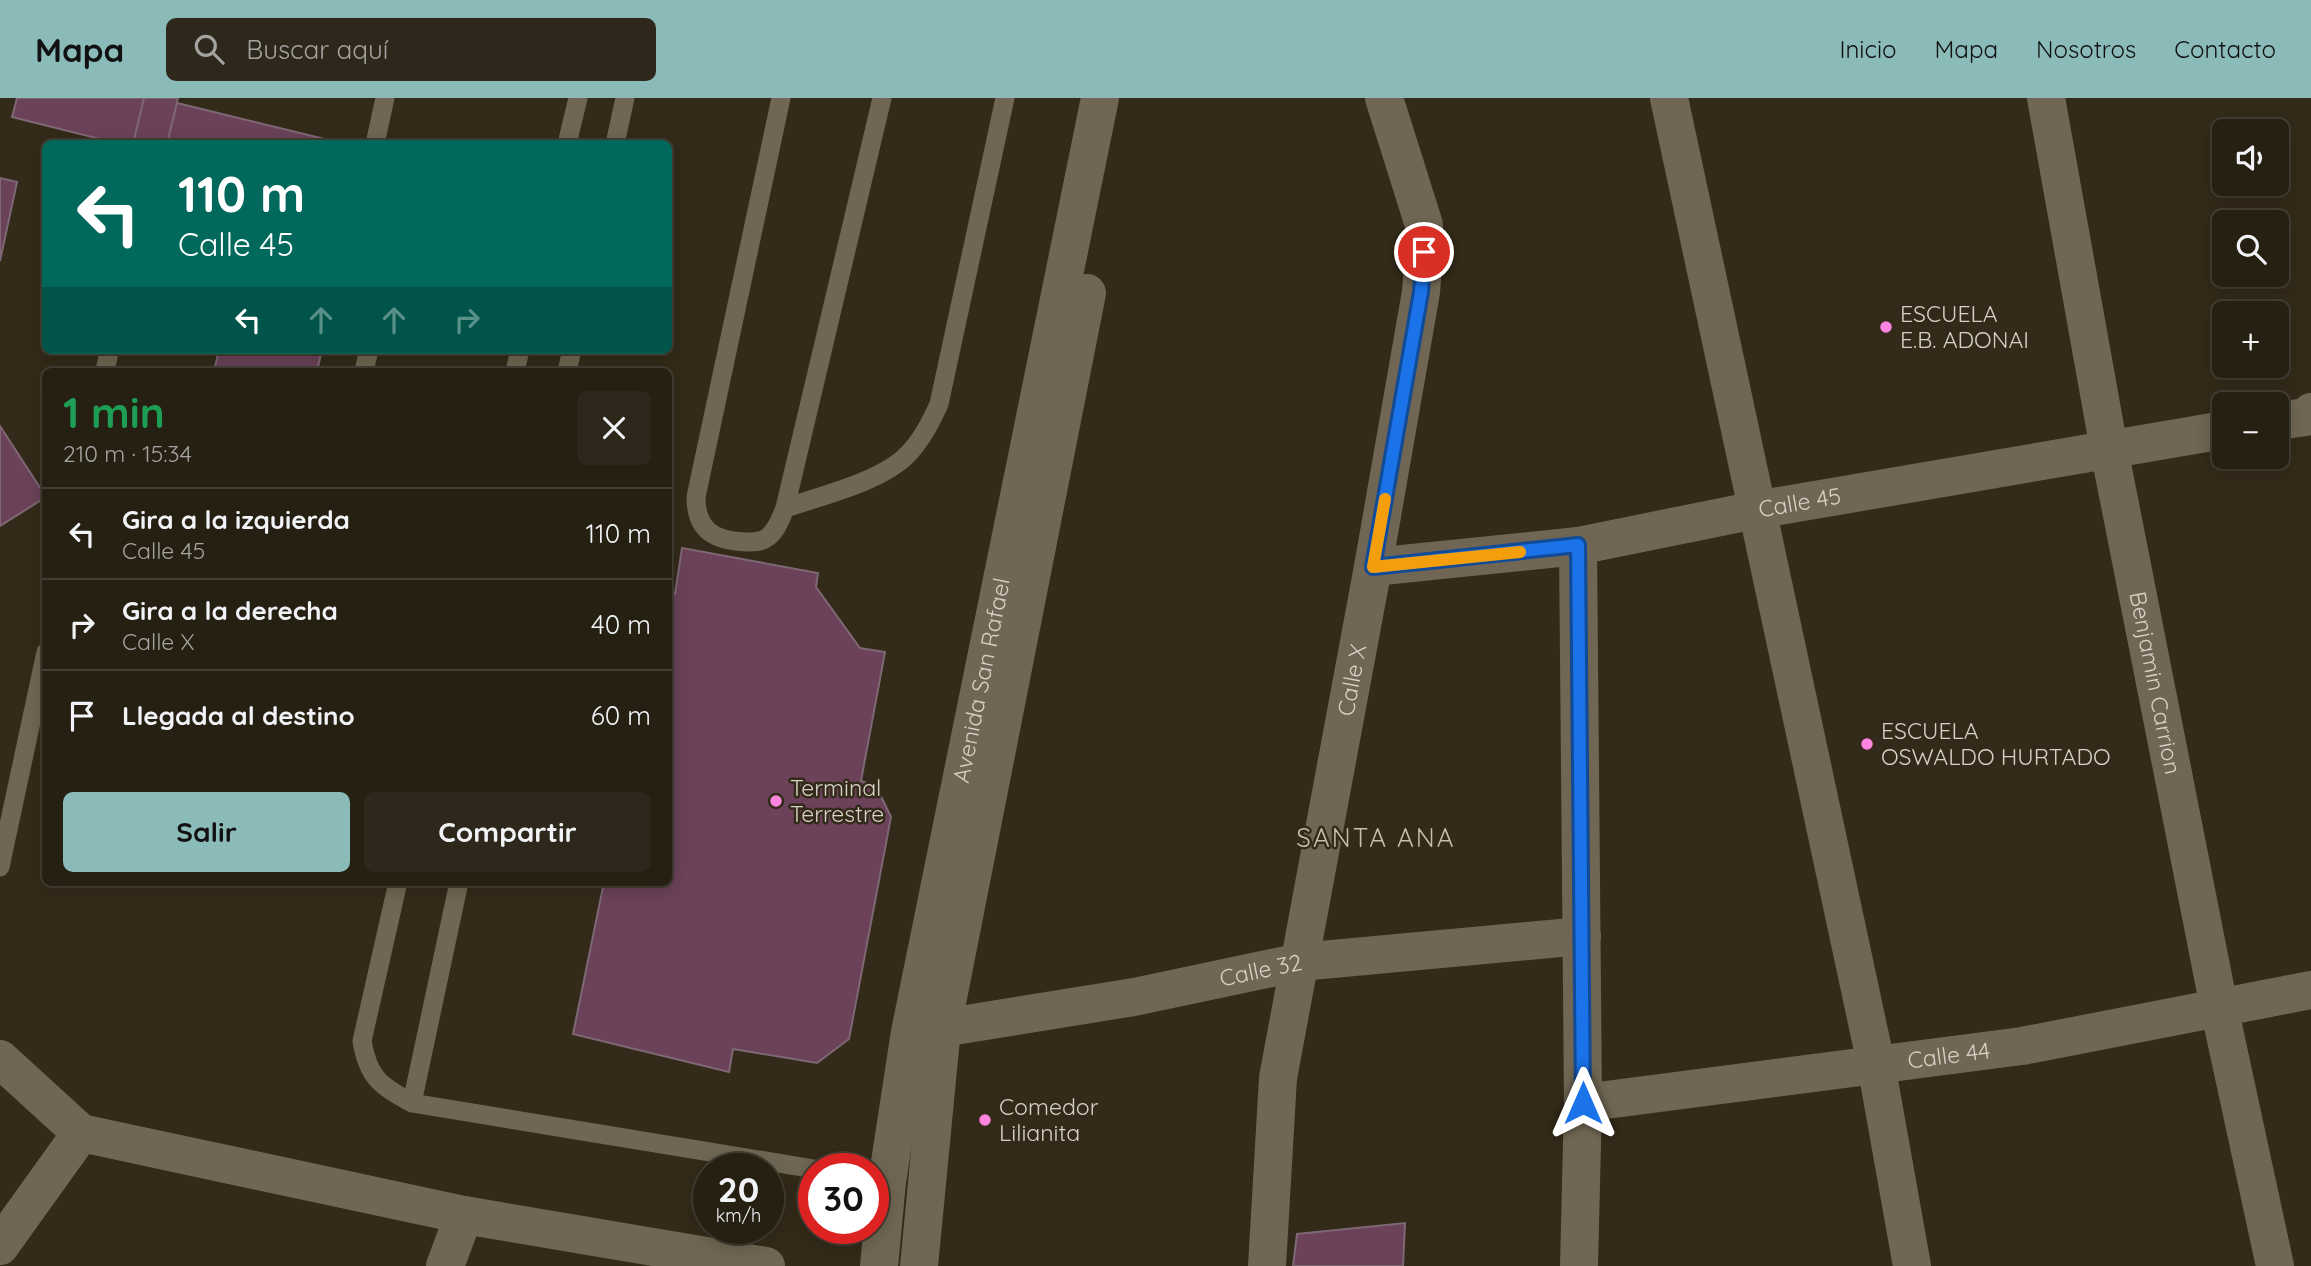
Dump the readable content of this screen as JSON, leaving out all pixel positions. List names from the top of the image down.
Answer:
{
  "streets": {
    "street": [
      "Calle 45",
      "Calle X",
      "Avenida San Rafael",
      "Benjamin Carrion",
      "Calle 32",
      "Calle 44"
    ]
  },
  "crossings": [
    ["Calle 45", "Calle X"],
    ["Calle 45", "Benjamin Carrion"],
    ["Calle X", "Calle 32"],
    ["Avenida San Rafael", "Calle 32"],
    ["Benjamin Carrion", "Calle 44"]
  ],
  "districts": ["SANTA ANA"],
  "places": [
    "ESCUELA E.B. ADONAI",
    "ESCUELA OSWALDO HURTADO",
    "Terminal Terrestre",
    "Comedor Lilianita"
  ],
  "page": {
    "header": "Mapa",
    "search": "Buscar aquí",
    "nav": [
      "Inicio",
      "Mapa",
      "Nosotros",
      "Contacto"
    ],
    "map_buttons": ["+", "−"],
    "turn": ["110 m", "Calle 45"],
    "heading": ["1 min", "210 m · 15:34"],
    "list": [
      {
        "name": "Gira a la izquierda",
        "note": "Calle 45",
        "value": "110 m"
      },
      {
        "name": "Gira a la derecha",
        "note": "Calle X",
        "value": "40 m"
      },
      {
        "name": "Llegada al destino",
        "value": "60 m"
      }
    ],
    "buttons": ["Salir", "Compartir"],
    "speed": "20 km/h",
    "limit": "30"
  }
}
